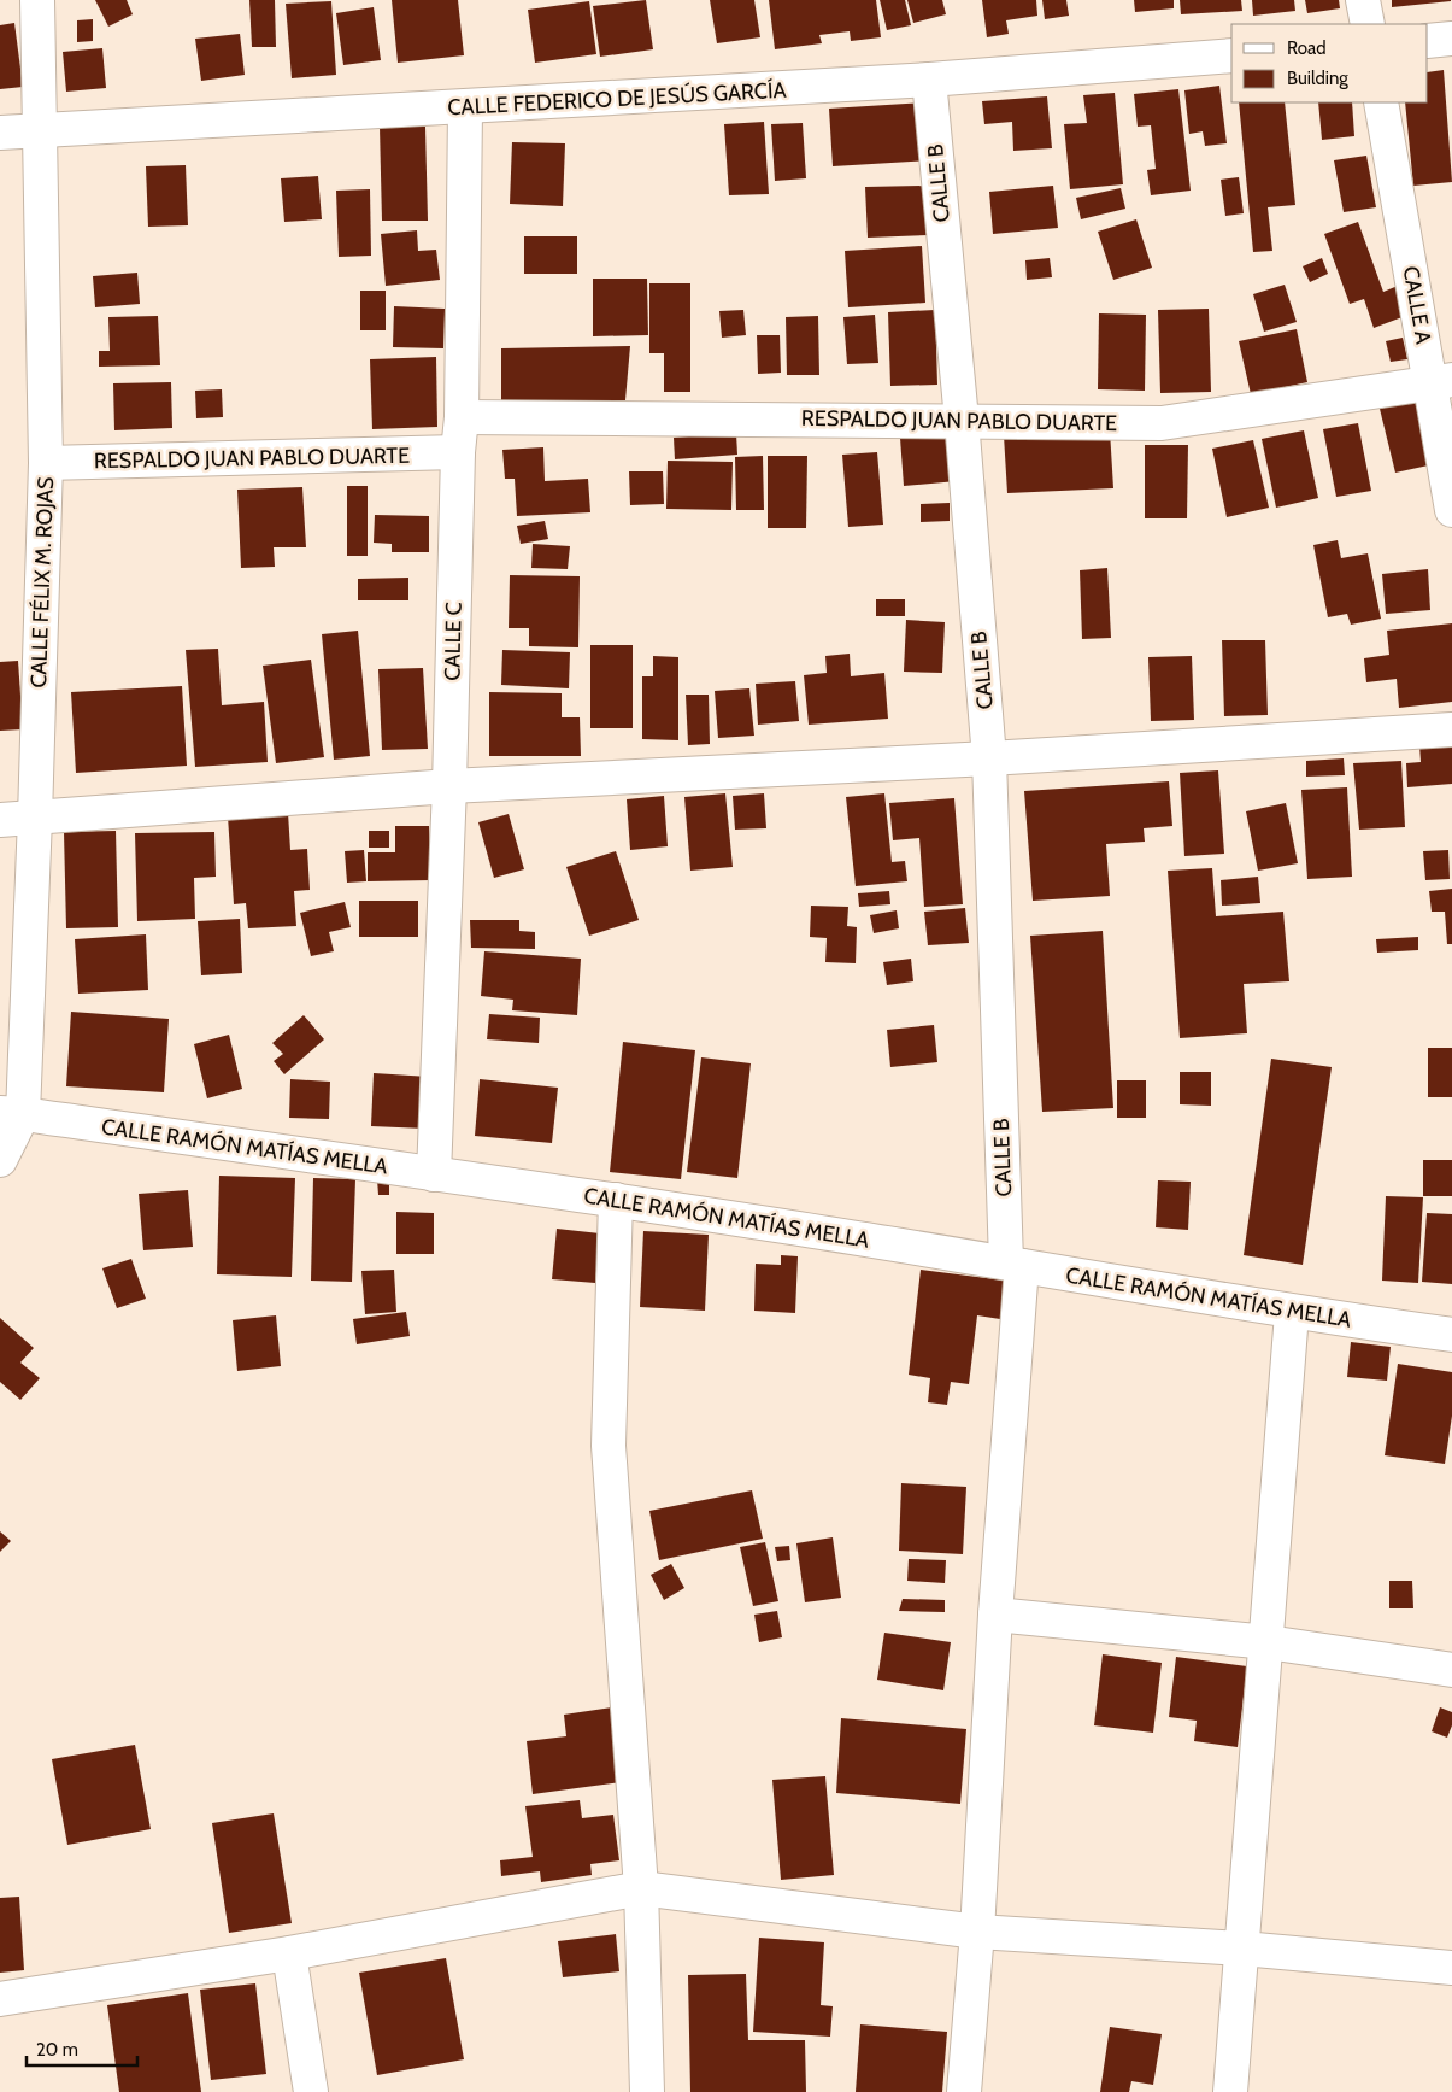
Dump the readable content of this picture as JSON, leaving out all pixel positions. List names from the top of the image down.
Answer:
{
  "streets": {
    "street": [
      "CALLE FEDERICO DE JESÚS GARCÍA",
      "CALLE B",
      "CALLE A",
      "RESPALDO JUAN PABLO DUARTE",
      "CALLE FÉLIX M. ROJAS",
      "CALLE C",
      "CALLE RAMÓN MATÍAS MELLA"
    ]
  },
  "crossings": [
    ["CALLE FEDERICO DE JESÚS GARCÍA", "CALLE B"],
    ["CALLE FEDERICO DE JESÚS GARCÍA", "CALLE FÉLIX M. ROJAS"],
    ["CALLE FEDERICO DE JESÚS GARCÍA", "CALLE C"],
    ["CALLE B", "RESPALDO JUAN PABLO DUARTE"],
    ["CALLE B", "CALLE RAMÓN MATÍAS MELLA"],
    ["CALLE A", "RESPALDO JUAN PABLO DUARTE"],
    ["RESPALDO JUAN PABLO DUARTE", "CALLE FÉLIX M. ROJAS"],
    ["RESPALDO JUAN PABLO DUARTE", "CALLE C"],
    ["CALLE FÉLIX M. ROJAS", "CALLE RAMÓN MATÍAS MELLA"],
    ["CALLE C", "CALLE RAMÓN MATÍAS MELLA"]
  ],
  "legend": ["Road", "Building"],
  "scale_bar": "20 m"
}
